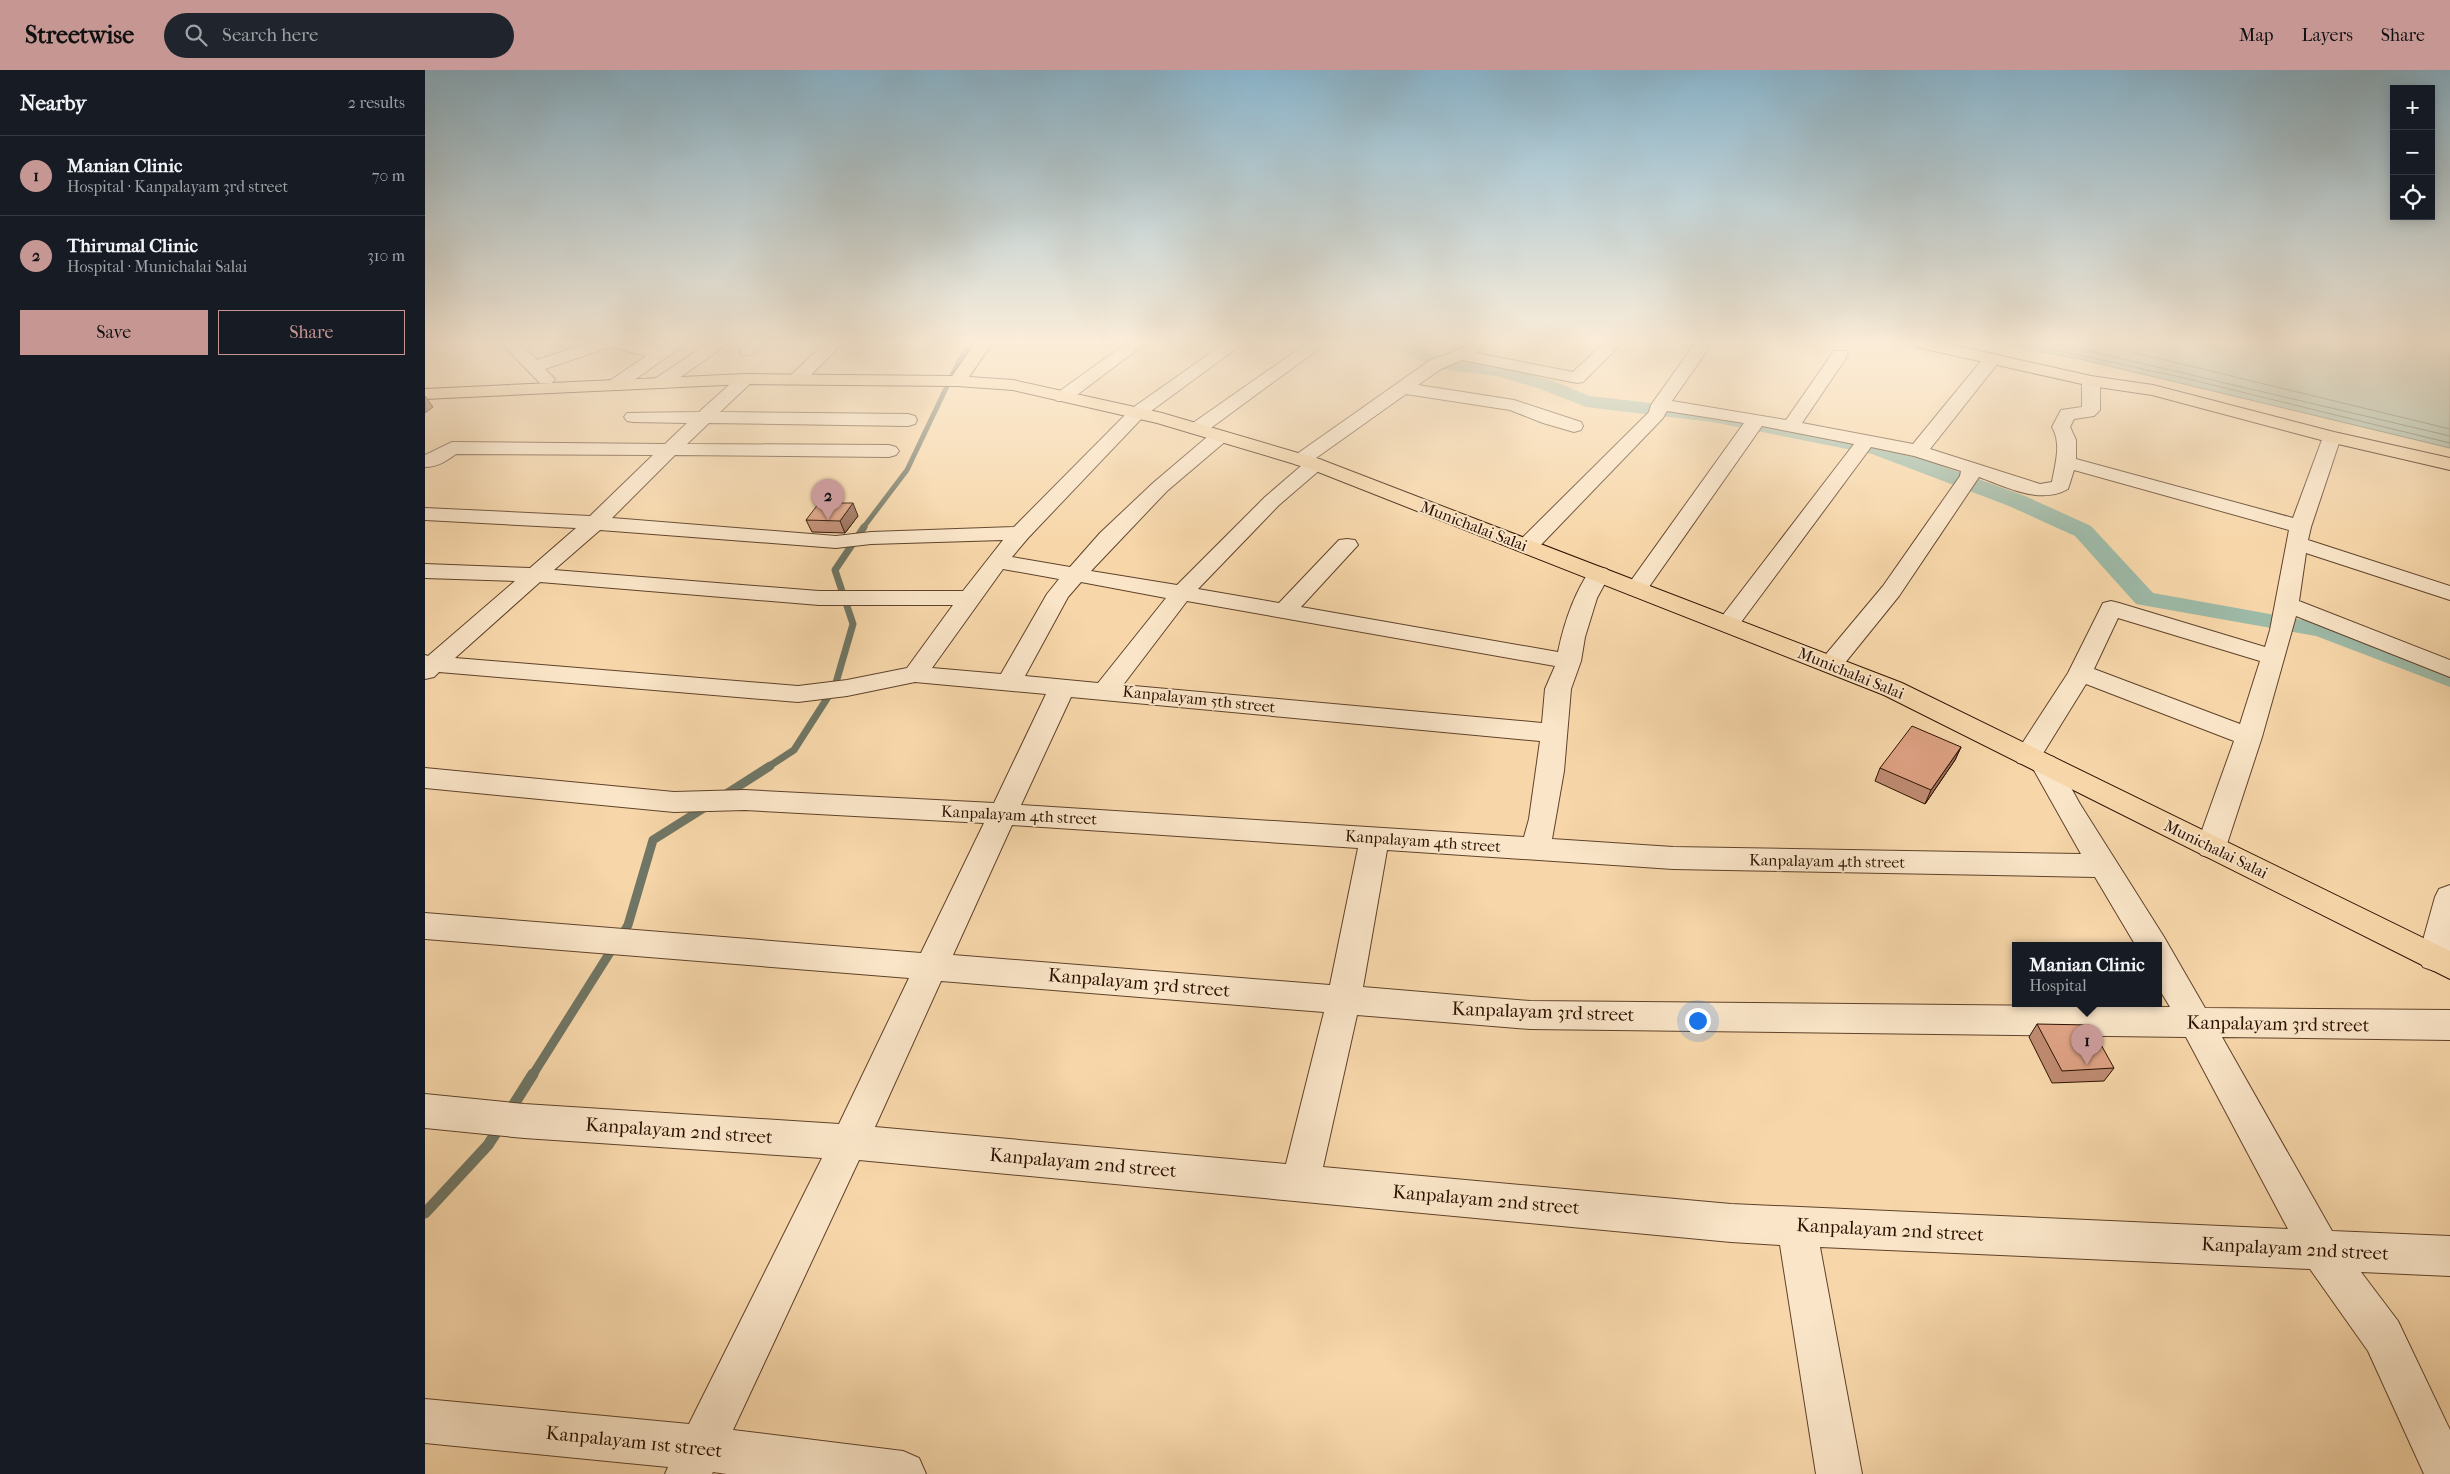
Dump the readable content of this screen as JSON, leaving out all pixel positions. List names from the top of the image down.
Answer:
{
  "streets": {
    "main road": ["Munichalai Salai"],
    "street": [
      "Kanpalayam 5th street",
      "Kanpalayam 4th street",
      "Kanpalayam 3rd street",
      "Kanpalayam 2nd street",
      "Kanpalayam 1st street"
    ]
  },
  "page": {
    "header": "Streetwise",
    "search": "Search here",
    "nav": ["Map", "Layers", "Share"],
    "heading": ["Nearby", "2 results"],
    "map_buttons": ["+", "−"],
    "list": [
      {
        "mark": "1",
        "name": "Manian Clinic",
        "note": "Hospital · Kanpalayam 3rd street",
        "value": "70 m"
      },
      {
        "mark": "2",
        "name": "Thirumal Clinic",
        "note": "Hospital · Munichalai Salai",
        "value": "310 m"
      }
    ],
    "buttons": ["Save", "Share"],
    "pins": ["2", "1"],
    "popup": ["Manian Clinic", "Hospital"]
  }
}
